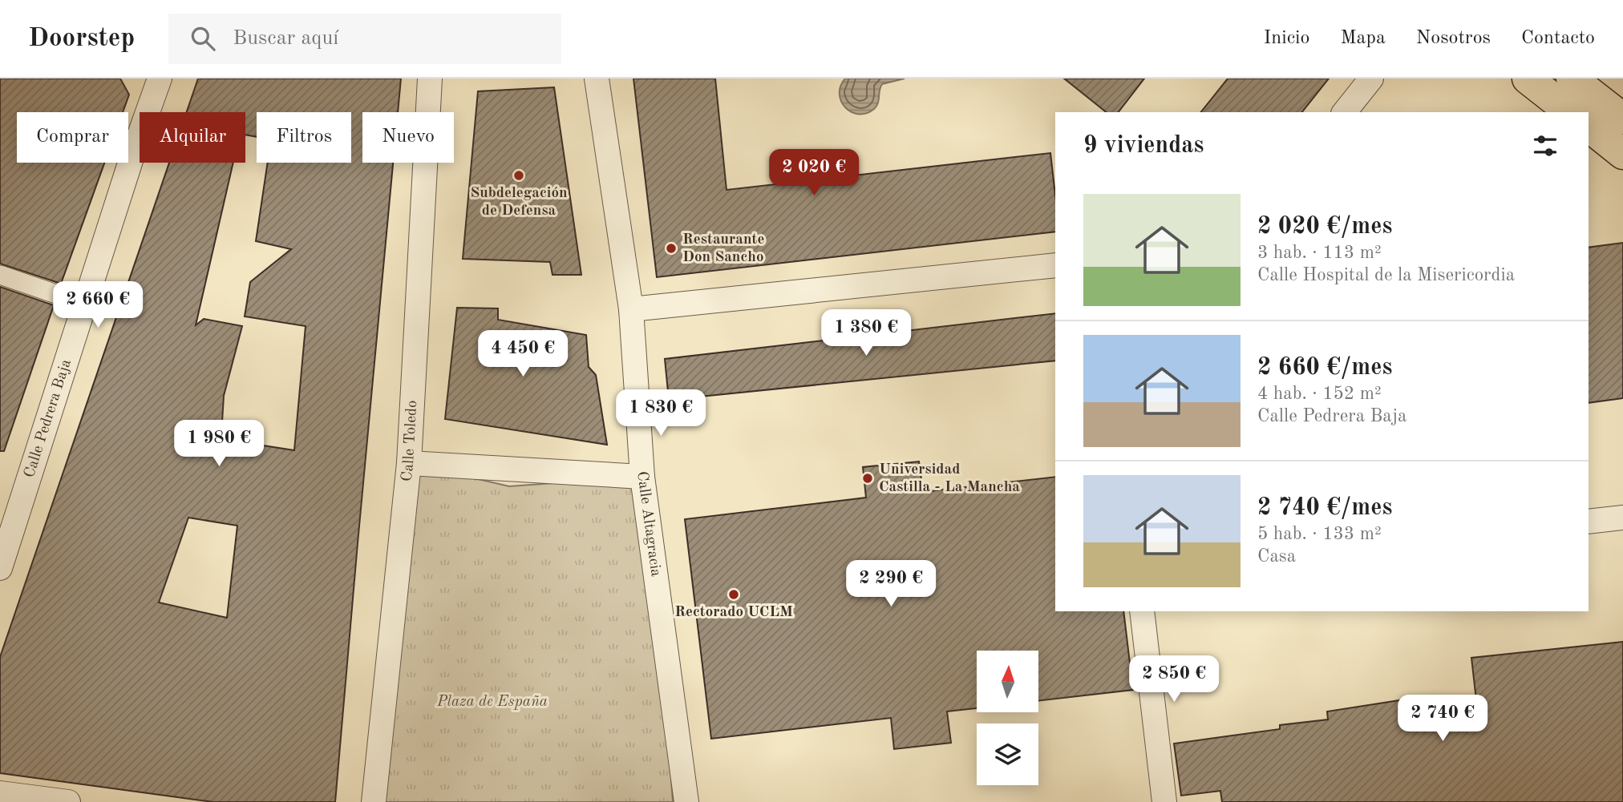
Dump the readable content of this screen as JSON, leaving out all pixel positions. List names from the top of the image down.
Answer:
{
  "streets": {
    "street": ["Calle Pedrera Baja", "Calle Toledo", "Calle Altagracia"]
  },
  "parks": ["Plaza de España"],
  "places": [
    "Subdelegación de Defensa",
    "Restaurante Don Sancho",
    "Universidad Castilla - La Mancha",
    "Rectorado UCLM"
  ],
  "north": "top",
  "page": {
    "header": "Doorstep",
    "search": "Buscar aquí",
    "nav": [
      "Inicio",
      "Mapa",
      "Nosotros",
      "Contacto"
    ],
    "chip": [
      "Comprar",
      "Alquilar",
      "Filtros",
      "Nuevo"
    ],
    "heading": "9 viviendas",
    "price": [
      "2 020 €",
      "2 660 €",
      "1 380 €",
      "4 450 €",
      "1 830 €",
      "1 980 €",
      "2 290 €",
      "2 850 €",
      "2 740 €"
    ],
    "list": [
      {
        "name": "2 020 €/mes",
        "note": "3 hab. · 113 m² · Calle Hospital de la Misericordia"
      },
      {
        "name": "2 660 €/mes",
        "note": "4 hab. · 152 m² · Calle Pedrera Baja"
      },
      {
        "name": "2 740 €/mes",
        "note": "5 hab. · 133 m² · Casa"
      }
    ]
  }
}
